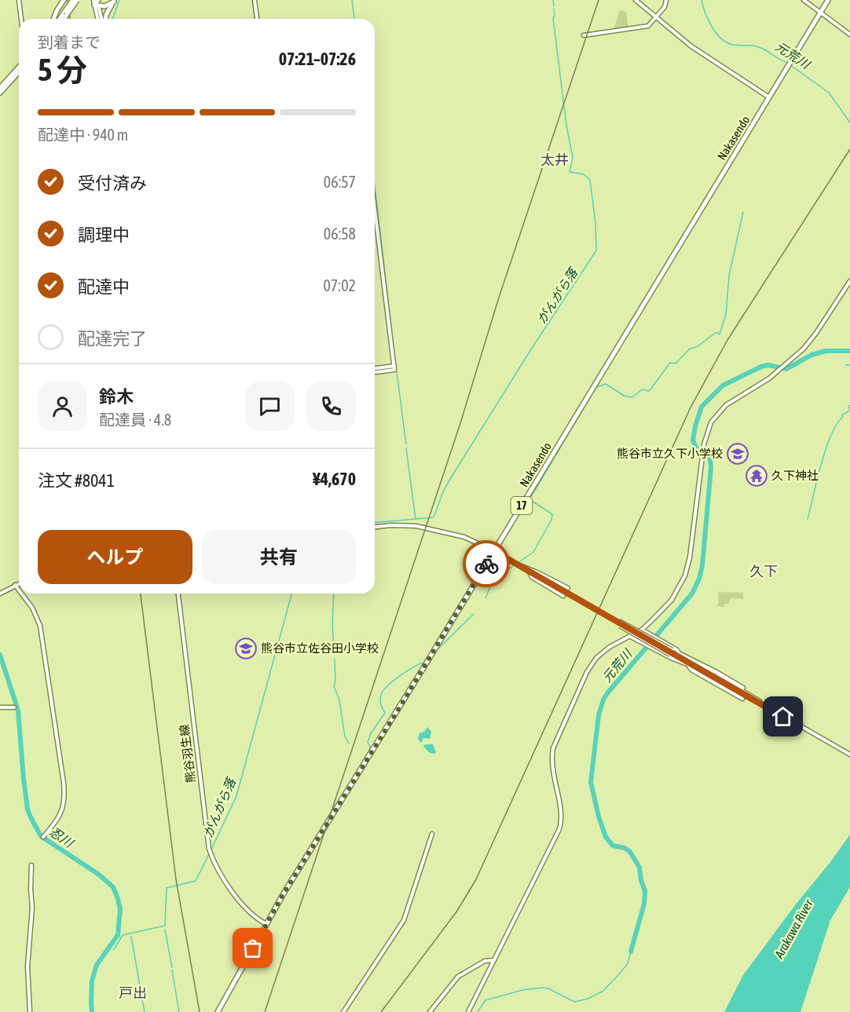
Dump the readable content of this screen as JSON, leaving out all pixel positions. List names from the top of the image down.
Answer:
{
  "streets": {
    "highway": ["Nakasendo", "17"],
    "street": ["熊谷羽生線"]
  },
  "crossings": [
    ["Nakasendo", "熊谷羽生線"]
  ],
  "districts": ["太井", "久下", "戸出"],
  "water": [
    "元荒川",
    "がんがら落",
    "忍川",
    "Arakawa River"
  ],
  "places": {
    "school or university": ["熊谷市立久下小学校", "熊谷市立佐谷田小学校"],
    "temple": ["久下神社"]
  },
  "page": {
    "heading": ["5 分", "到着まで", "07:21–07:26"],
    "panel": [
      "鈴木",
      "配達員 · 4.8",
      "注文 #8041",
      "¥4,670"
    ],
    "bar": "配達中 · 940 m",
    "list": [
      ["受付済み", "06:57"],
      ["調理中", "06:58"],
      ["配達中", "07:02"],
      "配達完了"
    ],
    "buttons": ["ヘルプ", "共有"]
  }
}
